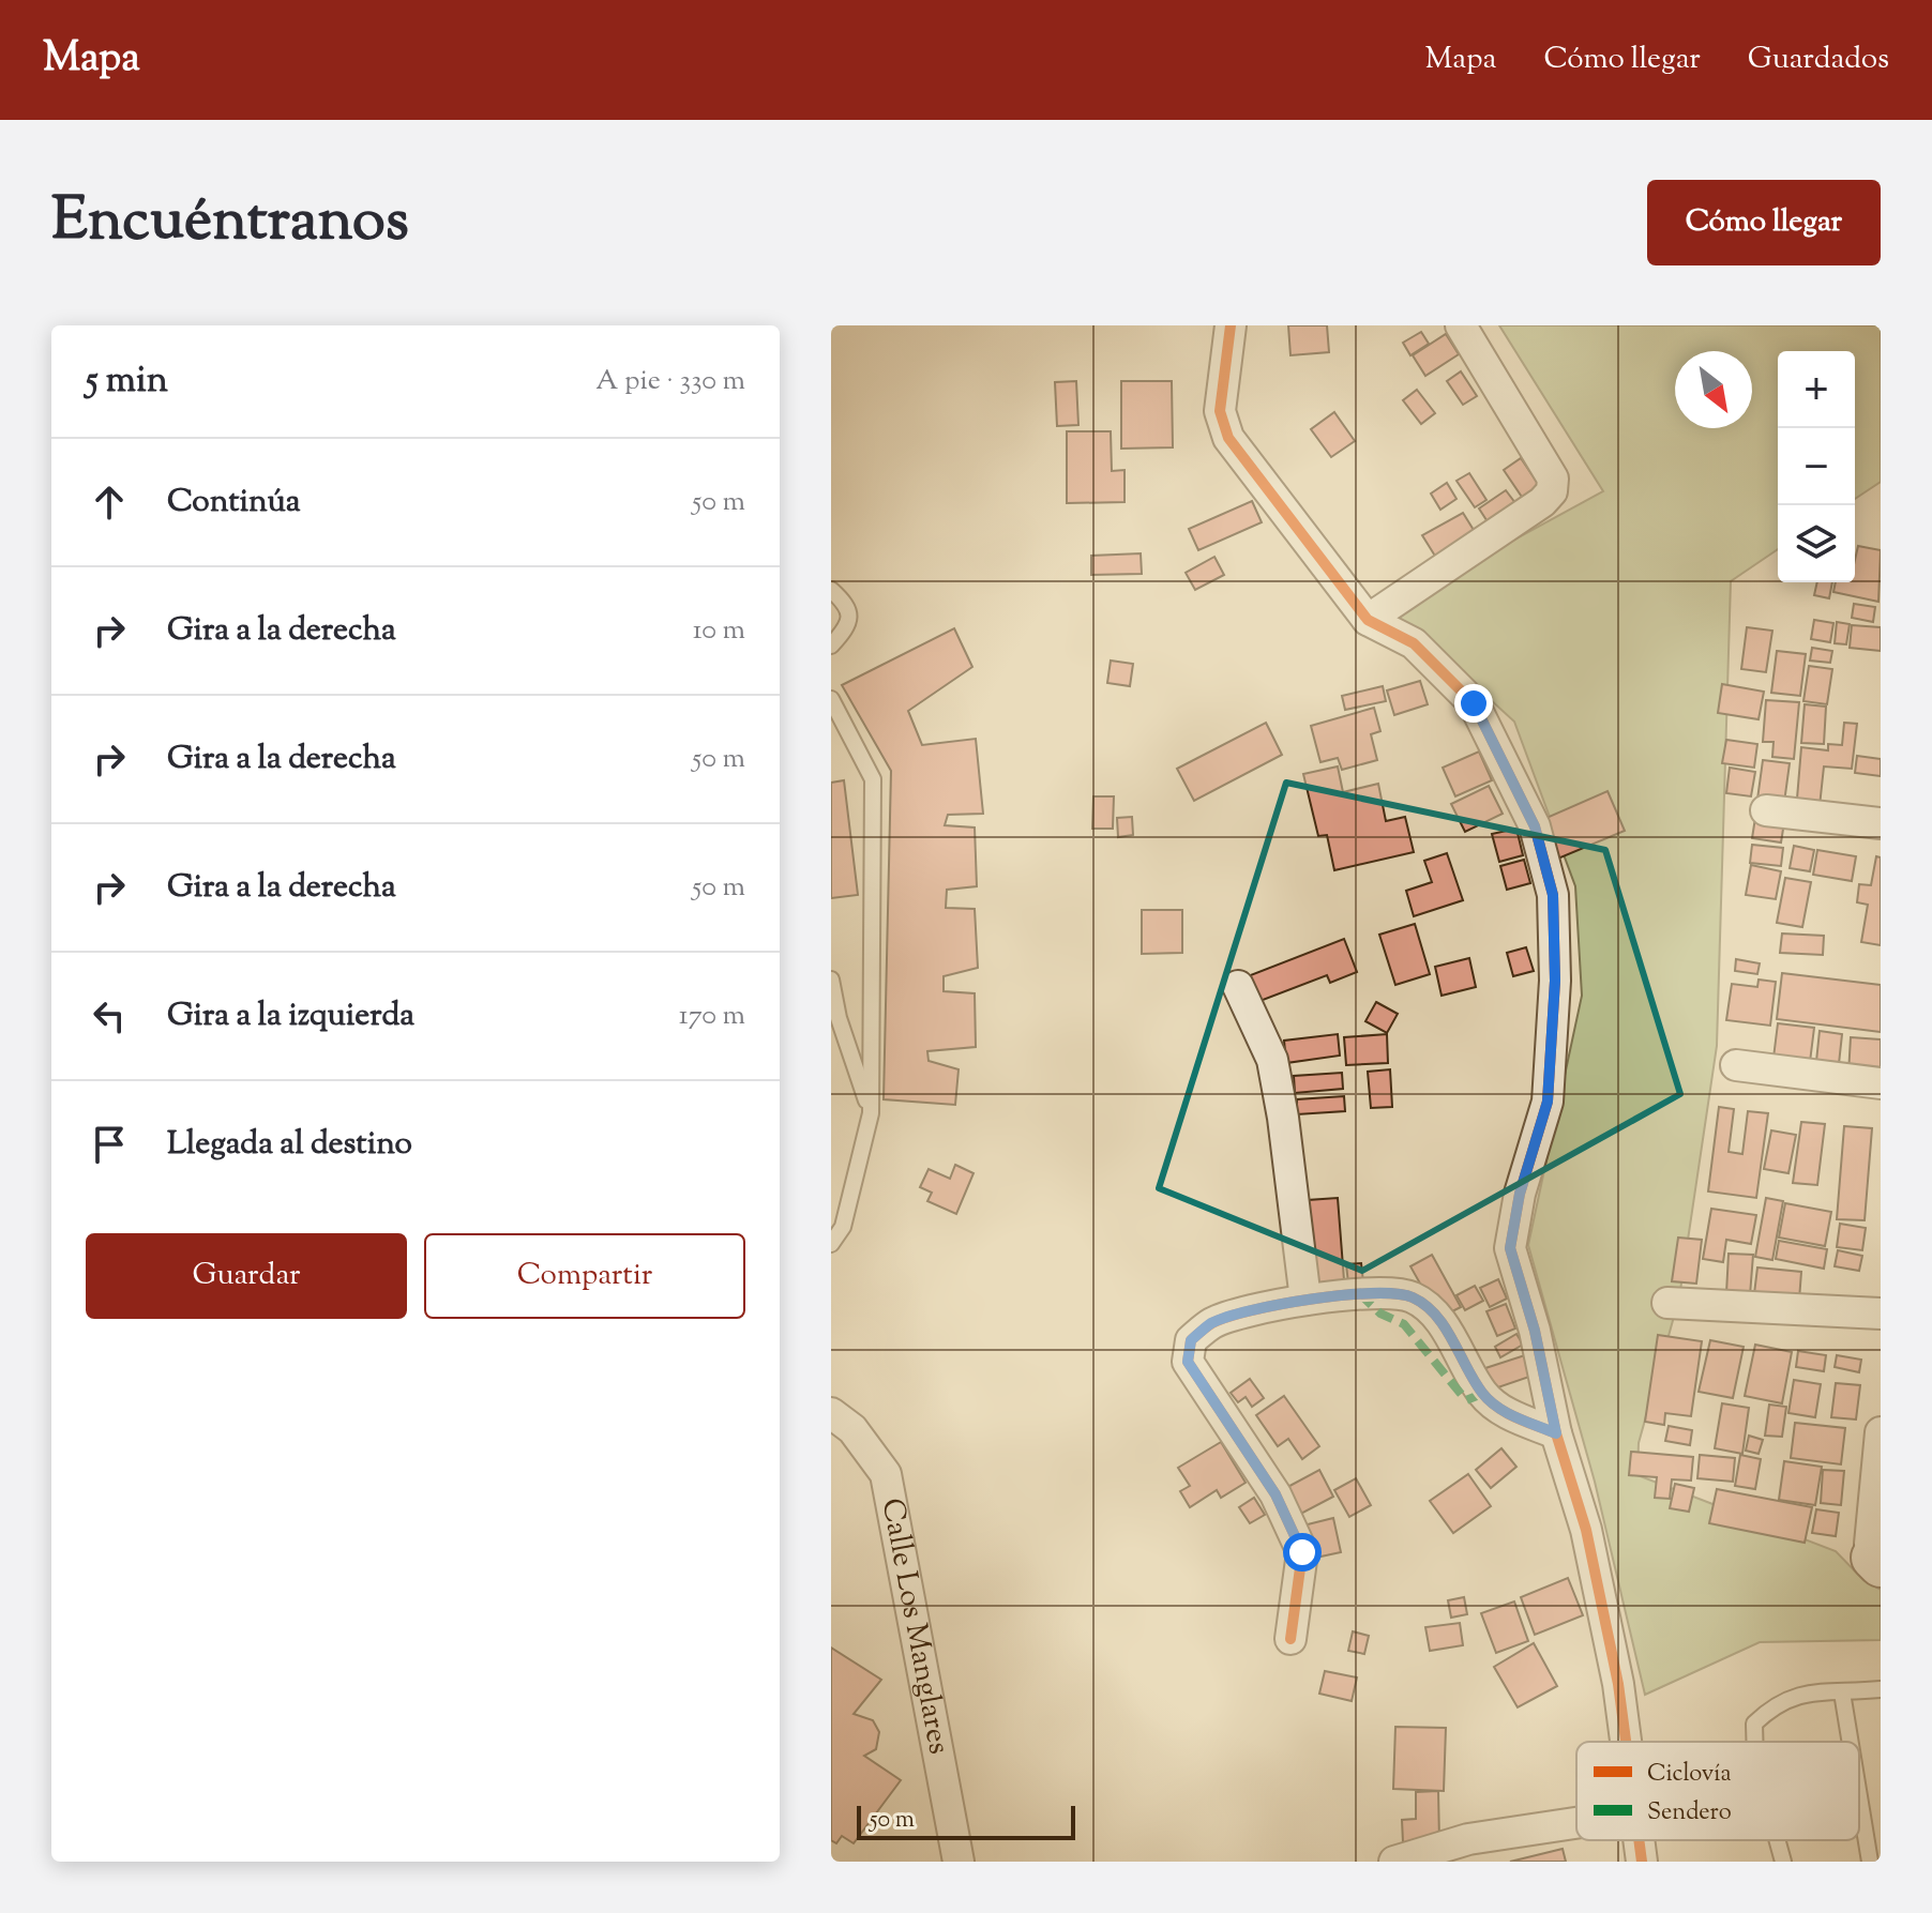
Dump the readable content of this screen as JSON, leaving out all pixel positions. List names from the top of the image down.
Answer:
{
  "streets": {
    "street": ["Calle Los Manglares"]
  },
  "legend": ["Ciclovía", "Sendero"],
  "scale_bar": "50 m",
  "north": "bottom right",
  "page": {
    "header": "Mapa",
    "nav": ["Mapa", "Cómo llegar", "Guardados"],
    "title": "Encuéntranos",
    "buttons": [
      "Cómo llegar",
      ["Guardar", "Compartir"]
    ],
    "heading": ["5 min", "A pie · 330 m"],
    "map_buttons": ["+", "−"],
    "list": [
      ["Continúa", "50 m"],
      ["Gira a la derecha", "10 m"],
      ["Gira a la derecha", "50 m"],
      ["Gira a la derecha", "50 m"],
      ["Gira a la izquierda", "170 m"],
      "Llegada al destino"
    ],
    "scale": "50 m"
  }
}
